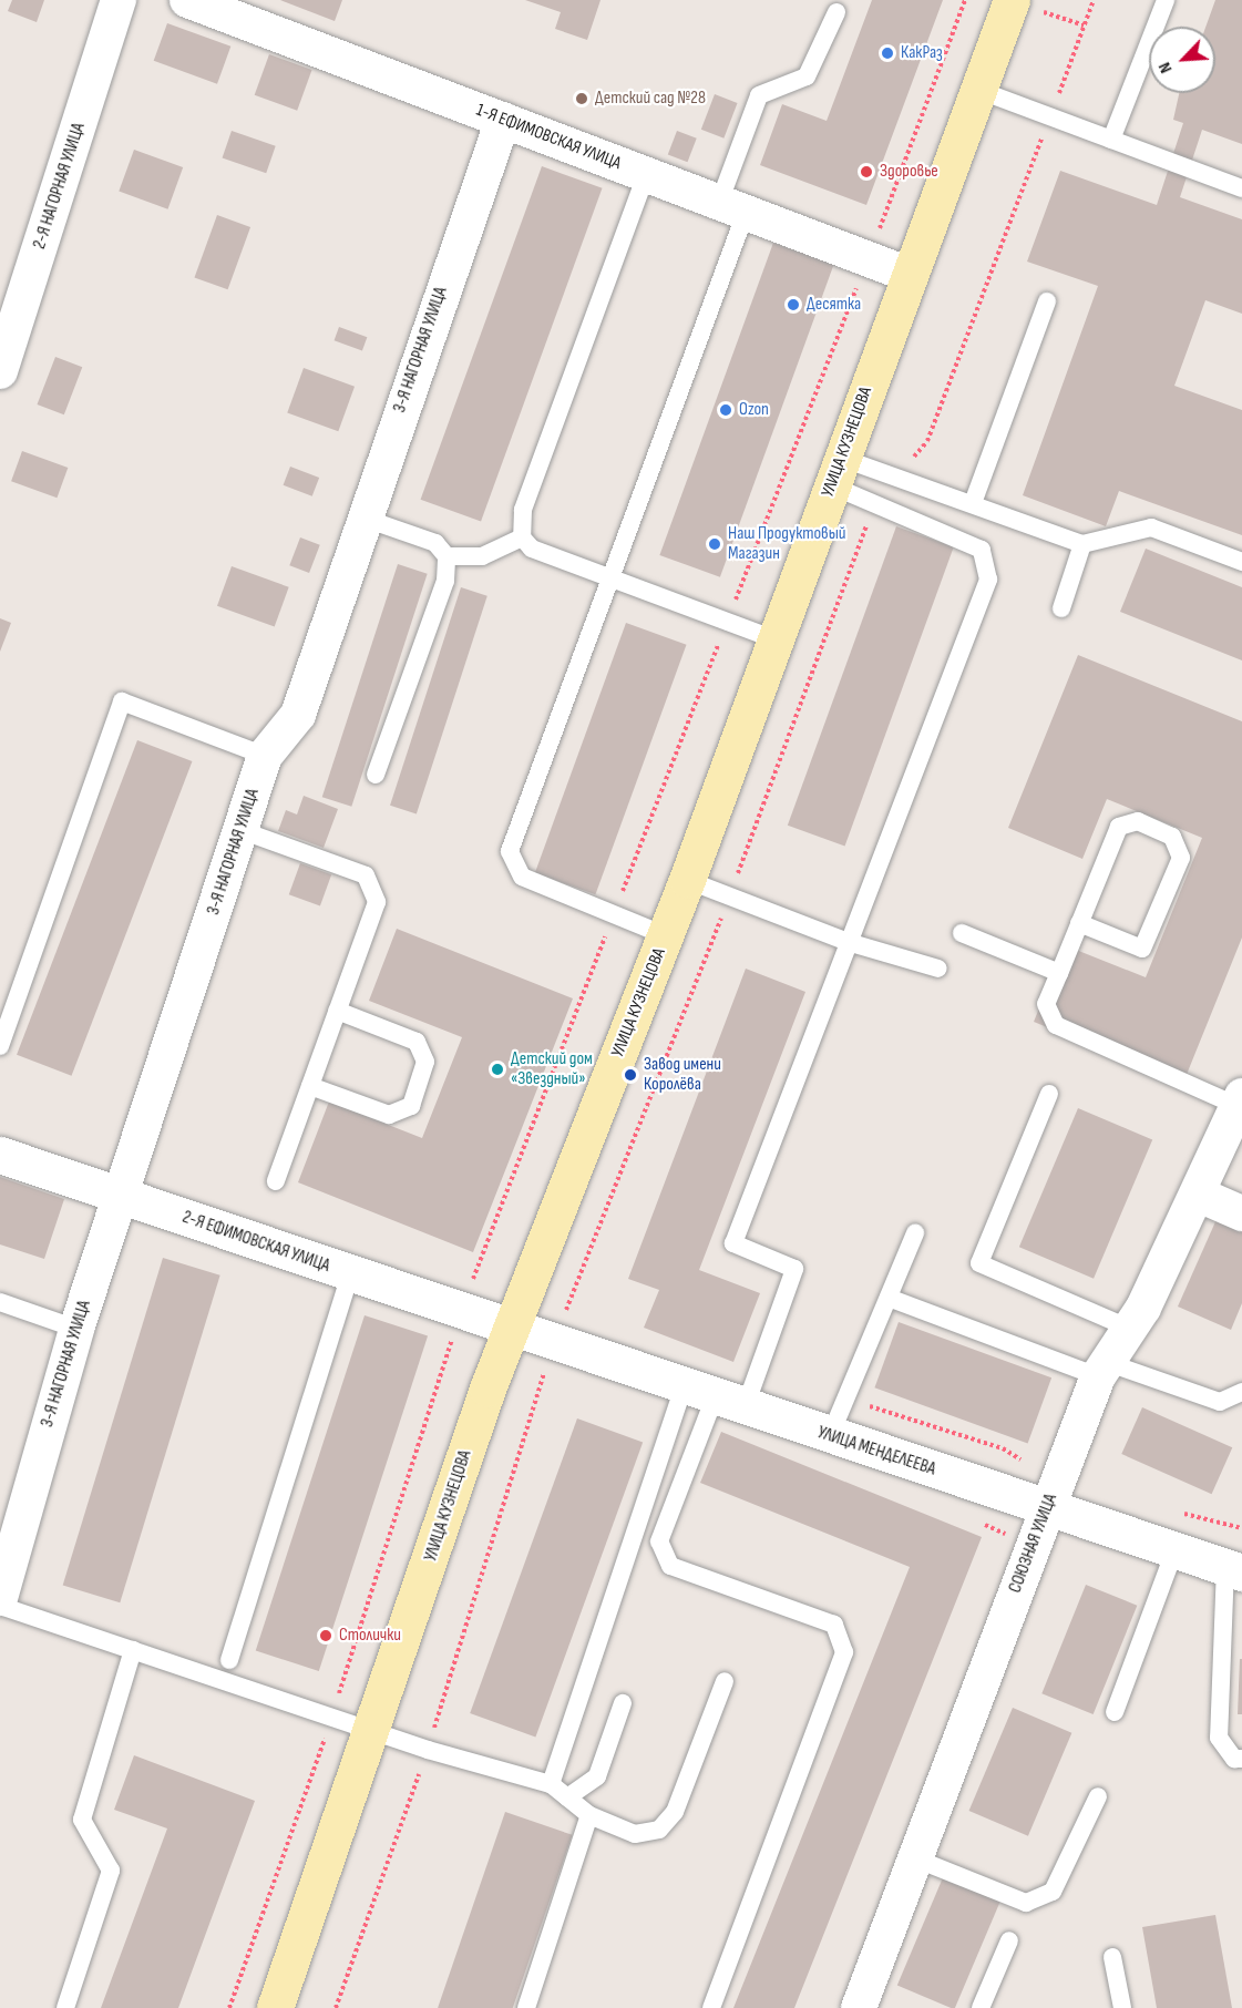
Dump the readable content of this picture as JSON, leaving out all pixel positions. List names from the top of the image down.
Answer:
{
  "streets": {
    "main road": ["УЛИЦА КУЗНЕЦОВА"],
    "street": [
      "1-Я ЕФИМОВСКАЯ УЛИЦА",
      "2-Я НАГОРНАЯ УЛИЦА",
      "3-Я НАГОРНАЯ УЛИЦА",
      "2-Я ЕФИМОВСКАЯ УЛИЦА",
      "УЛИЦА МЕНДЕЛЕЕВА",
      "СОЮЗНАЯ УЛИЦА"
    ]
  },
  "crossings": [
    ["1-Я ЕФИМОВСКАЯ УЛИЦА", "3-Я НАГОРНАЯ УЛИЦА"],
    ["1-Я ЕФИМОВСКАЯ УЛИЦА", "УЛИЦА КУЗНЕЦОВА"],
    ["3-Я НАГОРНАЯ УЛИЦА", "2-Я ЕФИМОВСКАЯ УЛИЦА"],
    ["УЛИЦА КУЗНЕЦОВА", "2-Я ЕФИМОВСКАЯ УЛИЦА"],
    ["УЛИЦА КУЗНЕЦОВА", "УЛИЦА МЕНДЕЛЕЕВА"],
    ["2-Я ЕФИМОВСКАЯ УЛИЦА", "УЛИЦА МЕНДЕЛЕЕВА"],
    ["УЛИЦА МЕНДЕЛЕЕВА", "СОЮЗНАЯ УЛИЦА"]
  ],
  "places": [
    "КакРаз",
    "Детский сад №28",
    "Здоровье",
    "Десятка",
    "Ozon",
    "Наш Продуктовый Магазин",
    "Детский дом «Звездный»",
    "Завод имени Королёва",
    "Столички"
  ],
  "north": "bottom left"
}
